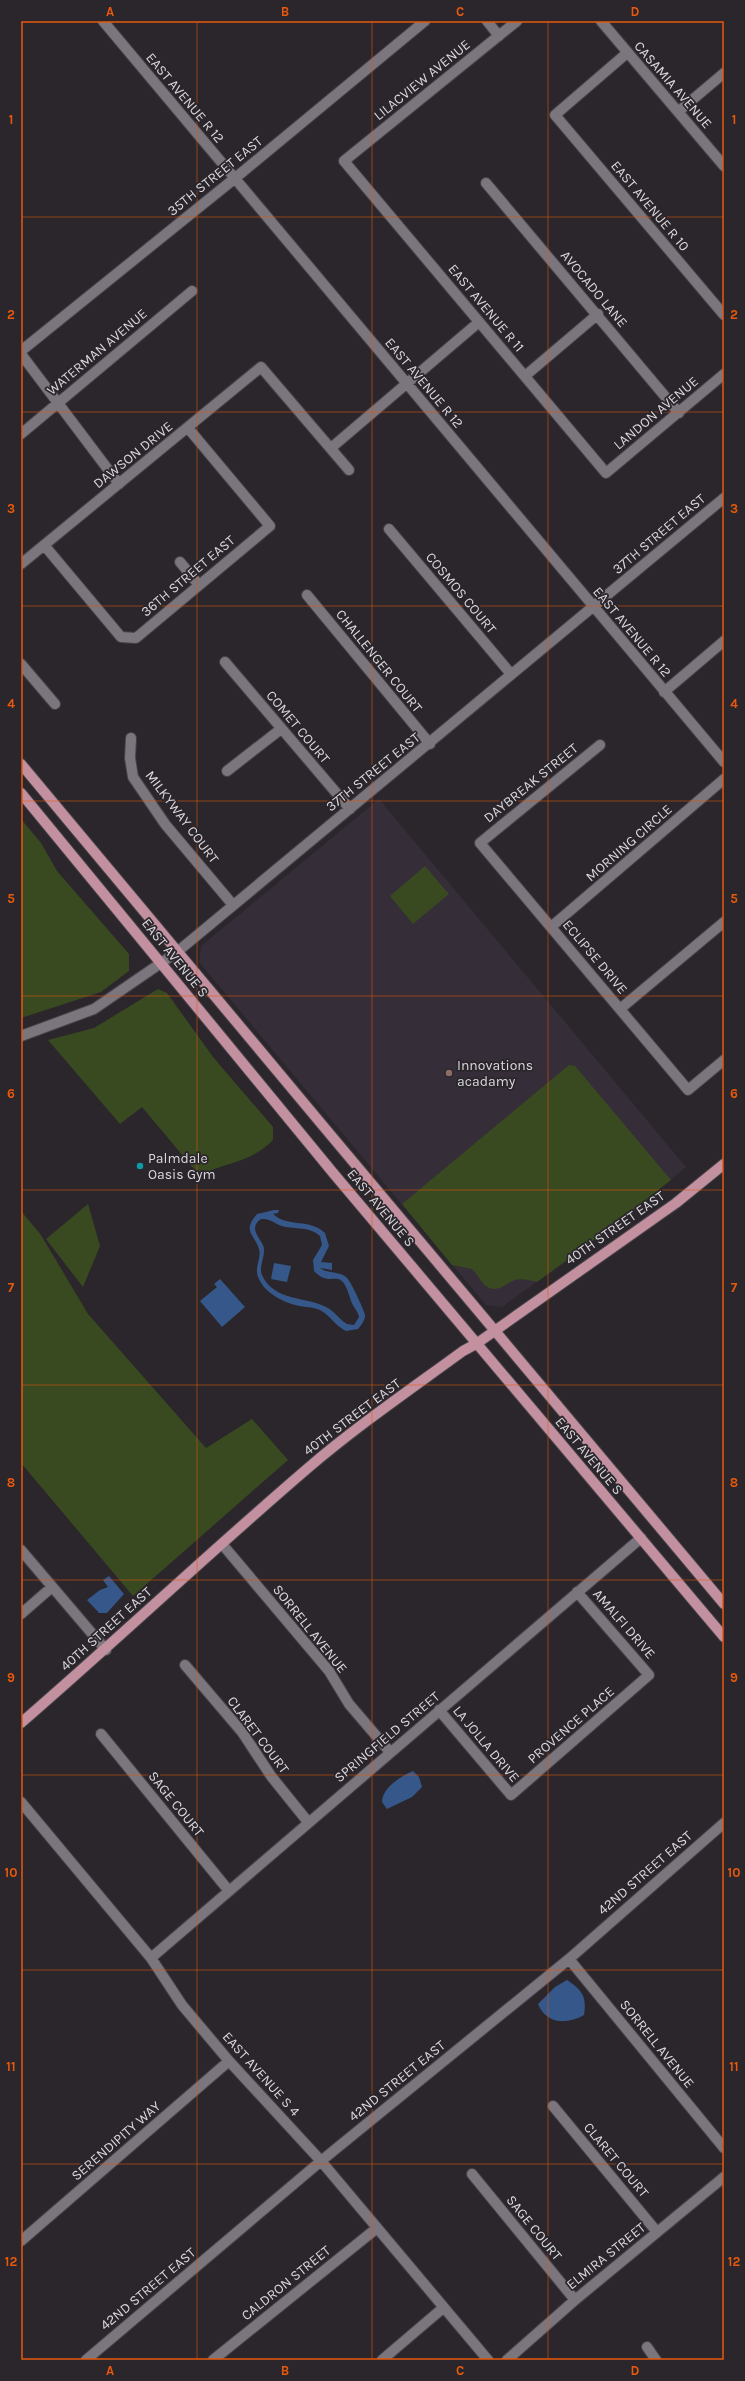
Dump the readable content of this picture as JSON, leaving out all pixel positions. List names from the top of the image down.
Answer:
{
  "streets": {
    "main road": ["EAST AVENUE S", "40TH STREET EAST"],
    "street": [
      "LILACVIEW AVENUE",
      "CASAMIA AVENUE",
      "EAST AVENUE R 12",
      "35TH STREET EAST",
      "EAST AVENUE R 10",
      "AVOCADO LANE",
      "EAST AVENUE R 11",
      "WATERMAN AVENUE",
      "LANDON AVENUE",
      "DAWSON DRIVE",
      "37TH STREET EAST",
      "36TH STREET EAST",
      "COSMOS COURT",
      "CHALLENGER COURT",
      "COMET COURT",
      "DAYBREAK STREET",
      "MILKYWAY COURT",
      "MORNING CIRCLE",
      "ECLIPSE DRIVE",
      "AMALFI DRIVE",
      "SORRELL AVENUE",
      "PROVENCE PLACE",
      "CLARET COURT",
      "SPRINGFIELD STREET",
      "LA JOLLA DRIVE",
      "SAGE COURT",
      "42ND STREET EAST",
      "EAST AVENUE S 4",
      "SERENDIPITY WAY",
      "ELMIRA STREET",
      "CALDRON STREET"
    ]
  },
  "crossings": [
    ["LILACVIEW AVENUE", "EAST AVENUE R 11"],
    ["CASAMIA AVENUE", "EAST AVENUE R 10"],
    ["EAST AVENUE R 12", "35TH STREET EAST"],
    ["EAST AVENUE R 12", "37TH STREET EAST"],
    ["AVOCADO LANE", "LANDON AVENUE"],
    ["EAST AVENUE R 11", "LANDON AVENUE"],
    ["DAWSON DRIVE", "36TH STREET EAST"],
    ["37TH STREET EAST", "COSMOS COURT"],
    ["37TH STREET EAST", "CHALLENGER COURT"],
    ["37TH STREET EAST", "COMET COURT"],
    ["37TH STREET EAST", "MILKYWAY COURT"],
    ["37TH STREET EAST", "EAST AVENUE S"],
    ["DAYBREAK STREET", "ECLIPSE DRIVE"],
    ["MORNING CIRCLE", "ECLIPSE DRIVE"],
    ["EAST AVENUE S", "40TH STREET EAST"],
    ["EAST AVENUE S", "SPRINGFIELD STREET"],
    ["40TH STREET EAST", "SORRELL AVENUE"],
    ["AMALFI DRIVE", "PROVENCE PLACE"],
    ["AMALFI DRIVE", "SPRINGFIELD STREET"],
    ["SORRELL AVENUE", "SPRINGFIELD STREET"],
    ["SORRELL AVENUE", "42ND STREET EAST"],
    ["PROVENCE PLACE", "LA JOLLA DRIVE"],
    ["CLARET COURT", "SPRINGFIELD STREET"],
    ["CLARET COURT", "ELMIRA STREET"],
    ["SPRINGFIELD STREET", "LA JOLLA DRIVE"],
    ["SPRINGFIELD STREET", "SAGE COURT"],
    ["SPRINGFIELD STREET", "EAST AVENUE S 4"],
    ["SAGE COURT", "ELMIRA STREET"],
    ["42ND STREET EAST", "EAST AVENUE S 4"],
    ["EAST AVENUE S 4", "SERENDIPITY WAY"],
    ["EAST AVENUE S 4", "CALDRON STREET"]
  ],
  "places": ["Innovations acadamy", "Palmdale Oasis Gym"],
  "grid": {
    "columns": [
      "A",
      "B",
      "C",
      "D"
    ],
    "rows": [
      "1",
      "2",
      "3",
      "4",
      "5",
      "6",
      "7",
      "8",
      "9",
      "10",
      "11",
      "12"
    ]
  }
}
